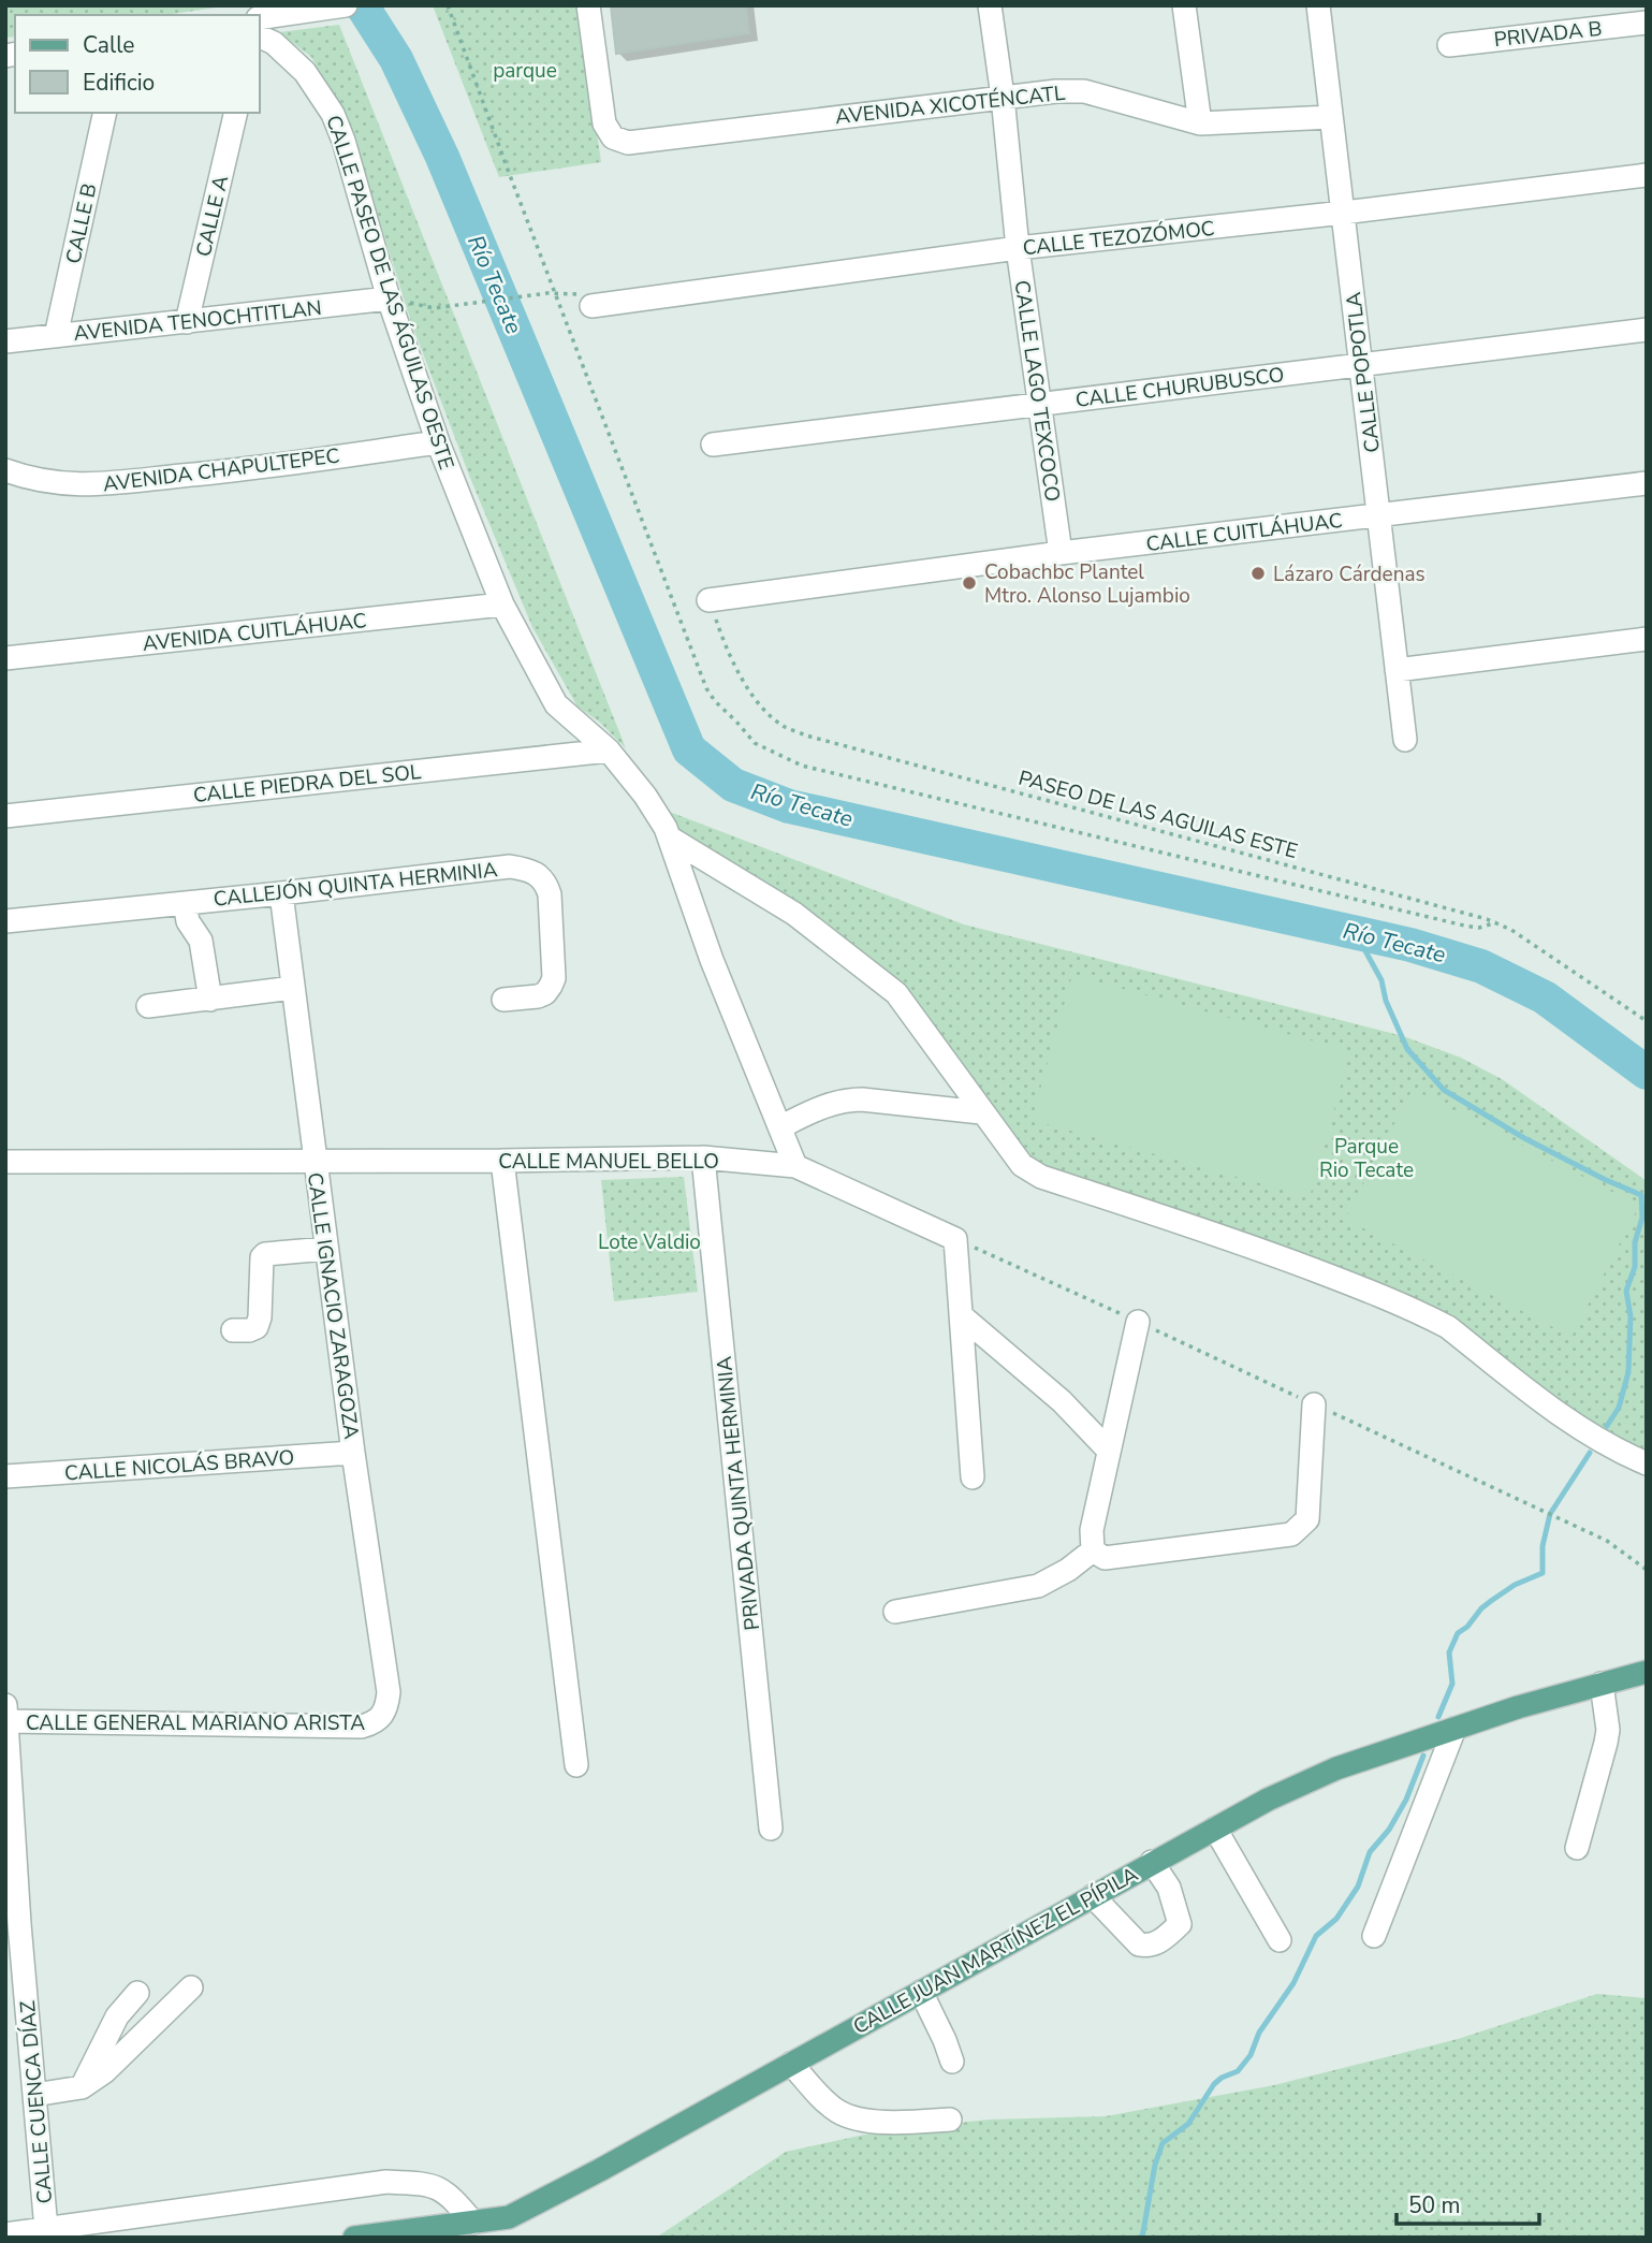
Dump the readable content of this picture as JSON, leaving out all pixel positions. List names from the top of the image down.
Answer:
{
  "streets": {
    "main road": ["CALLE JUAN MARTÍNEZ EL PÍPILA"],
    "street": [
      "PRIVADA B",
      "AVENIDA XICOTÉNCATL",
      "CALLE A",
      "CALLE B",
      "CALLE TEZOZÓMOC",
      "CALLE PASEO DE LAS ÁGUILAS OESTE",
      "AVENIDA TENOCHTITLAN",
      "CALLE POPOTLA",
      "CALLE CHURUBUSCO",
      "CALLE LAGO TEXCOCO",
      "AVENIDA CHAPULTEPEC",
      "CALLE CUITLÁHUAC",
      "AVENIDA CUITLÁHUAC",
      "CALLE PIEDRA DEL SOL",
      "CALLEJÓN QUINTA HERMINIA",
      "CALLE MANUEL BELLO",
      "CALLE IGNACIO ZARAGOZA",
      "CALLE NICOLÁS BRAVO",
      "PRIVADA QUINTA HERMINIA",
      "CALLE GENERAL MARIANO ARISTA",
      "CALLE CUENCA DÍAZ"
    ],
    "path": ["PASEO DE LAS AGUILAS ESTE"]
  },
  "crossings": [
    ["AVENIDA XICOTÉNCATL", "CALLE POPOTLA"],
    ["AVENIDA XICOTÉNCATL", "CALLE LAGO TEXCOCO"],
    ["CALLE A", "AVENIDA TENOCHTITLAN"],
    ["CALLE B", "AVENIDA TENOCHTITLAN"],
    ["CALLE TEZOZÓMOC", "CALLE POPOTLA"],
    ["CALLE TEZOZÓMOC", "CALLE LAGO TEXCOCO"],
    ["CALLE PASEO DE LAS ÁGUILAS OESTE", "AVENIDA TENOCHTITLAN"],
    ["CALLE PASEO DE LAS ÁGUILAS OESTE", "AVENIDA CHAPULTEPEC"],
    ["CALLE PASEO DE LAS ÁGUILAS OESTE", "AVENIDA CUITLÁHUAC"],
    ["CALLE PASEO DE LAS ÁGUILAS OESTE", "CALLE PIEDRA DEL SOL"],
    ["CALLE PASEO DE LAS ÁGUILAS OESTE", "CALLE MANUEL BELLO"],
    ["CALLE POPOTLA", "CALLE CHURUBUSCO"],
    ["CALLE POPOTLA", "CALLE CUITLÁHUAC"],
    ["CALLE CHURUBUSCO", "CALLE LAGO TEXCOCO"],
    ["CALLE LAGO TEXCOCO", "CALLE CUITLÁHUAC"],
    ["CALLE CUITLÁHUAC", "PASEO DE LAS AGUILAS ESTE"],
    ["CALLEJÓN QUINTA HERMINIA", "CALLE IGNACIO ZARAGOZA"],
    ["CALLE MANUEL BELLO", "CALLE IGNACIO ZARAGOZA"],
    ["CALLE MANUEL BELLO", "PRIVADA QUINTA HERMINIA"],
    ["CALLE IGNACIO ZARAGOZA", "CALLE NICOLÁS BRAVO"],
    ["CALLE IGNACIO ZARAGOZA", "CALLE GENERAL MARIANO ARISTA"],
    ["CALLE GENERAL MARIANO ARISTA", "CALLE CUENCA DÍAZ"]
  ],
  "water": ["Río Tecate"],
  "parks": ["parque", "Parque Rio Tecate", "Lote Valdio"],
  "places": ["Lázaro Cárdenas", "Cobachbc Plantel Mtro. Alonso Lujambio"],
  "legend": ["Calle", "Edificio"],
  "scale_bar": "50 m"
}
